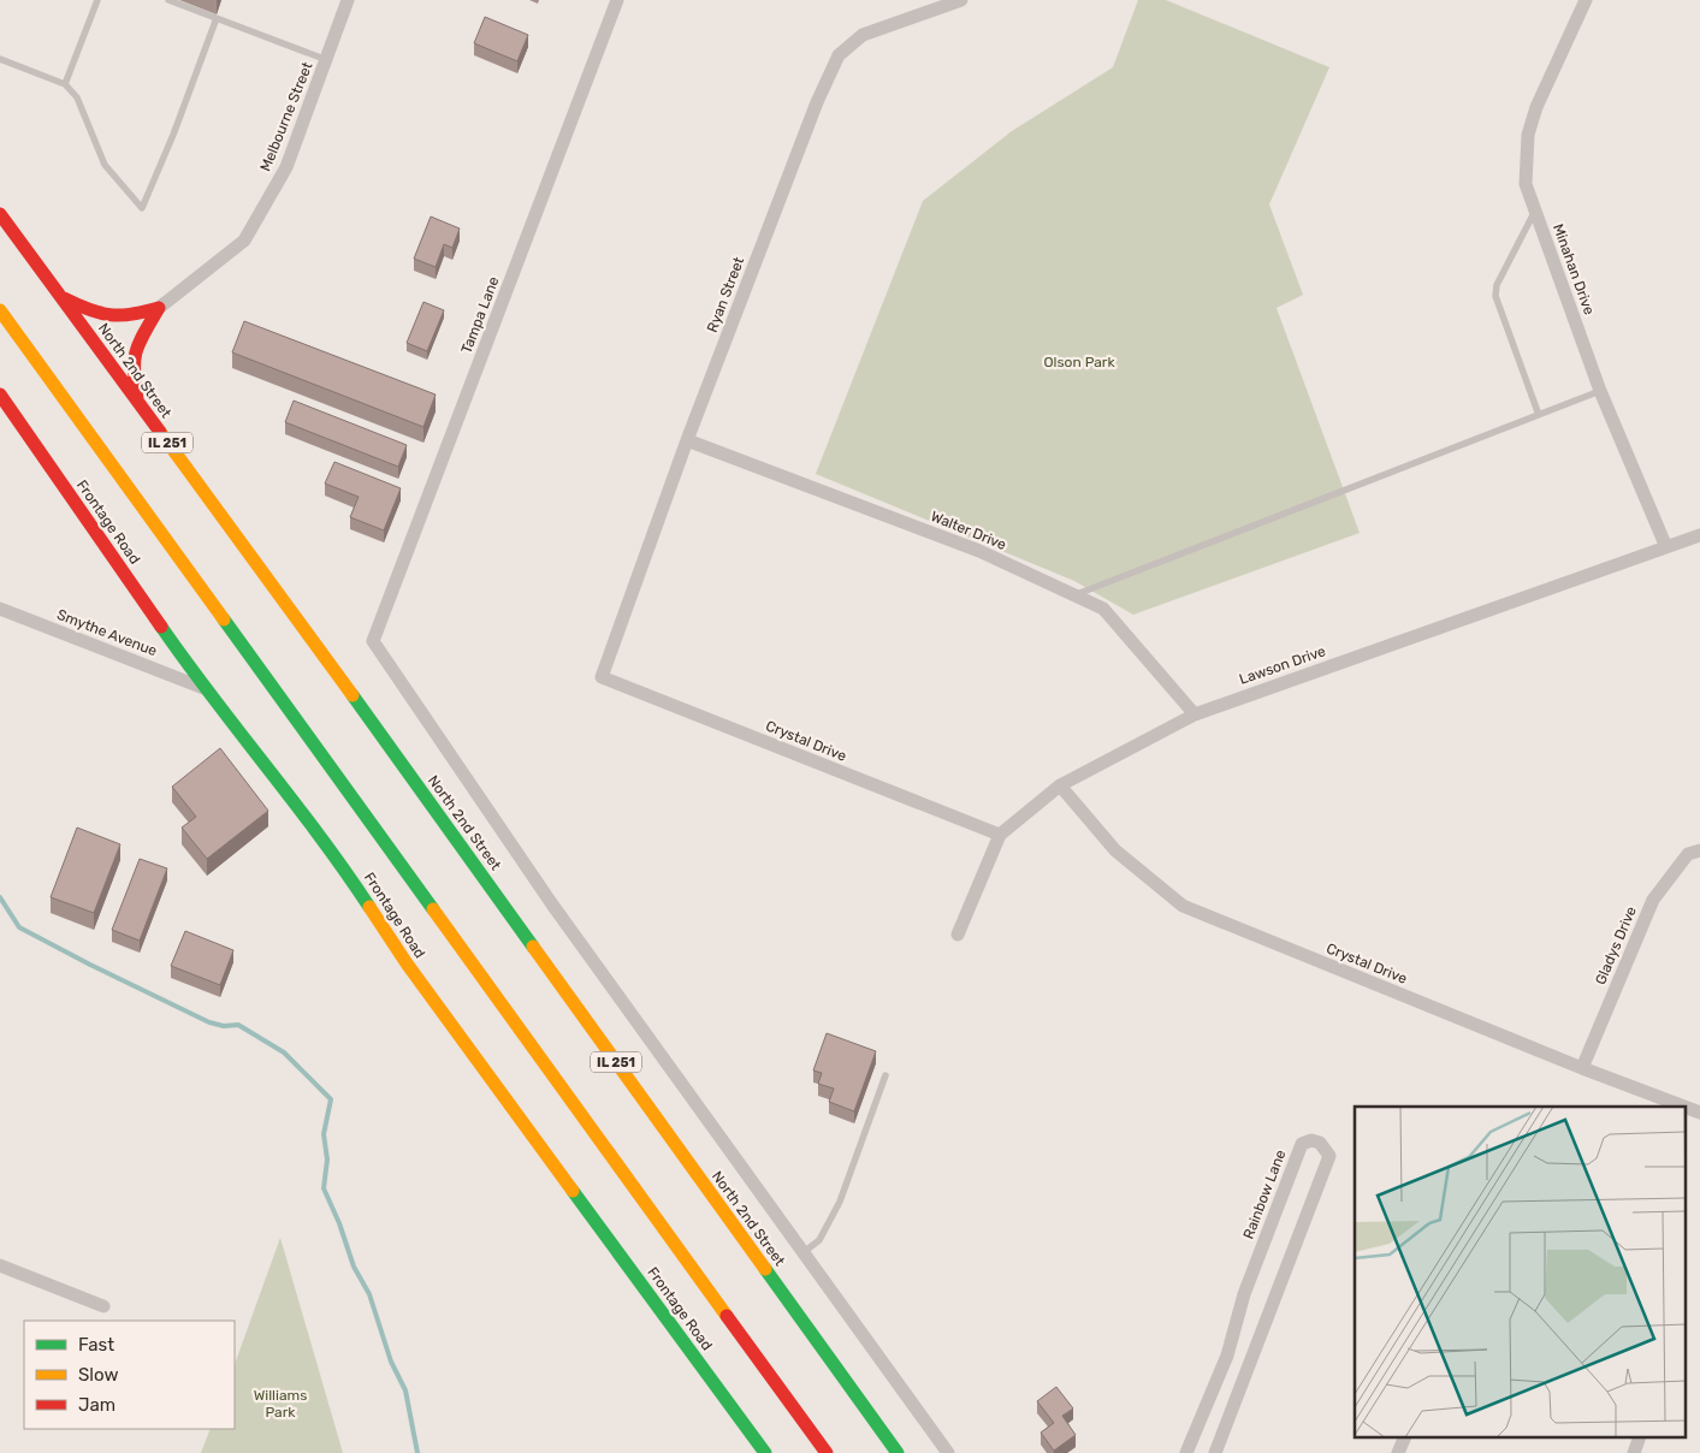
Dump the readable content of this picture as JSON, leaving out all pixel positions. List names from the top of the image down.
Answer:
{
  "streets": {
    "main road": ["North 2nd Street", "IL 251", "Frontage Road"],
    "street": [
      "Melbourne Street",
      "Minahan Drive",
      "Ryan Street",
      "Tampa Lane",
      "Walter Drive",
      "Smythe Avenue",
      "Lawson Drive",
      "Crystal Drive",
      "Gladys Drive",
      "Rainbow Lane"
    ]
  },
  "crossings": [
    ["Minahan Drive", "Lawson Drive"],
    ["Ryan Street", "Walter Drive"],
    ["Ryan Street", "Crystal Drive"],
    ["Frontage Road", "Smythe Avenue"],
    ["Walter Drive", "Lawson Drive"],
    ["Lawson Drive", "Crystal Drive"],
    ["Crystal Drive", "Gladys Drive"]
  ],
  "parks": ["Olson Park", "Williams Park"],
  "legend": ["Fast", "Slow", "Jam"]
}
